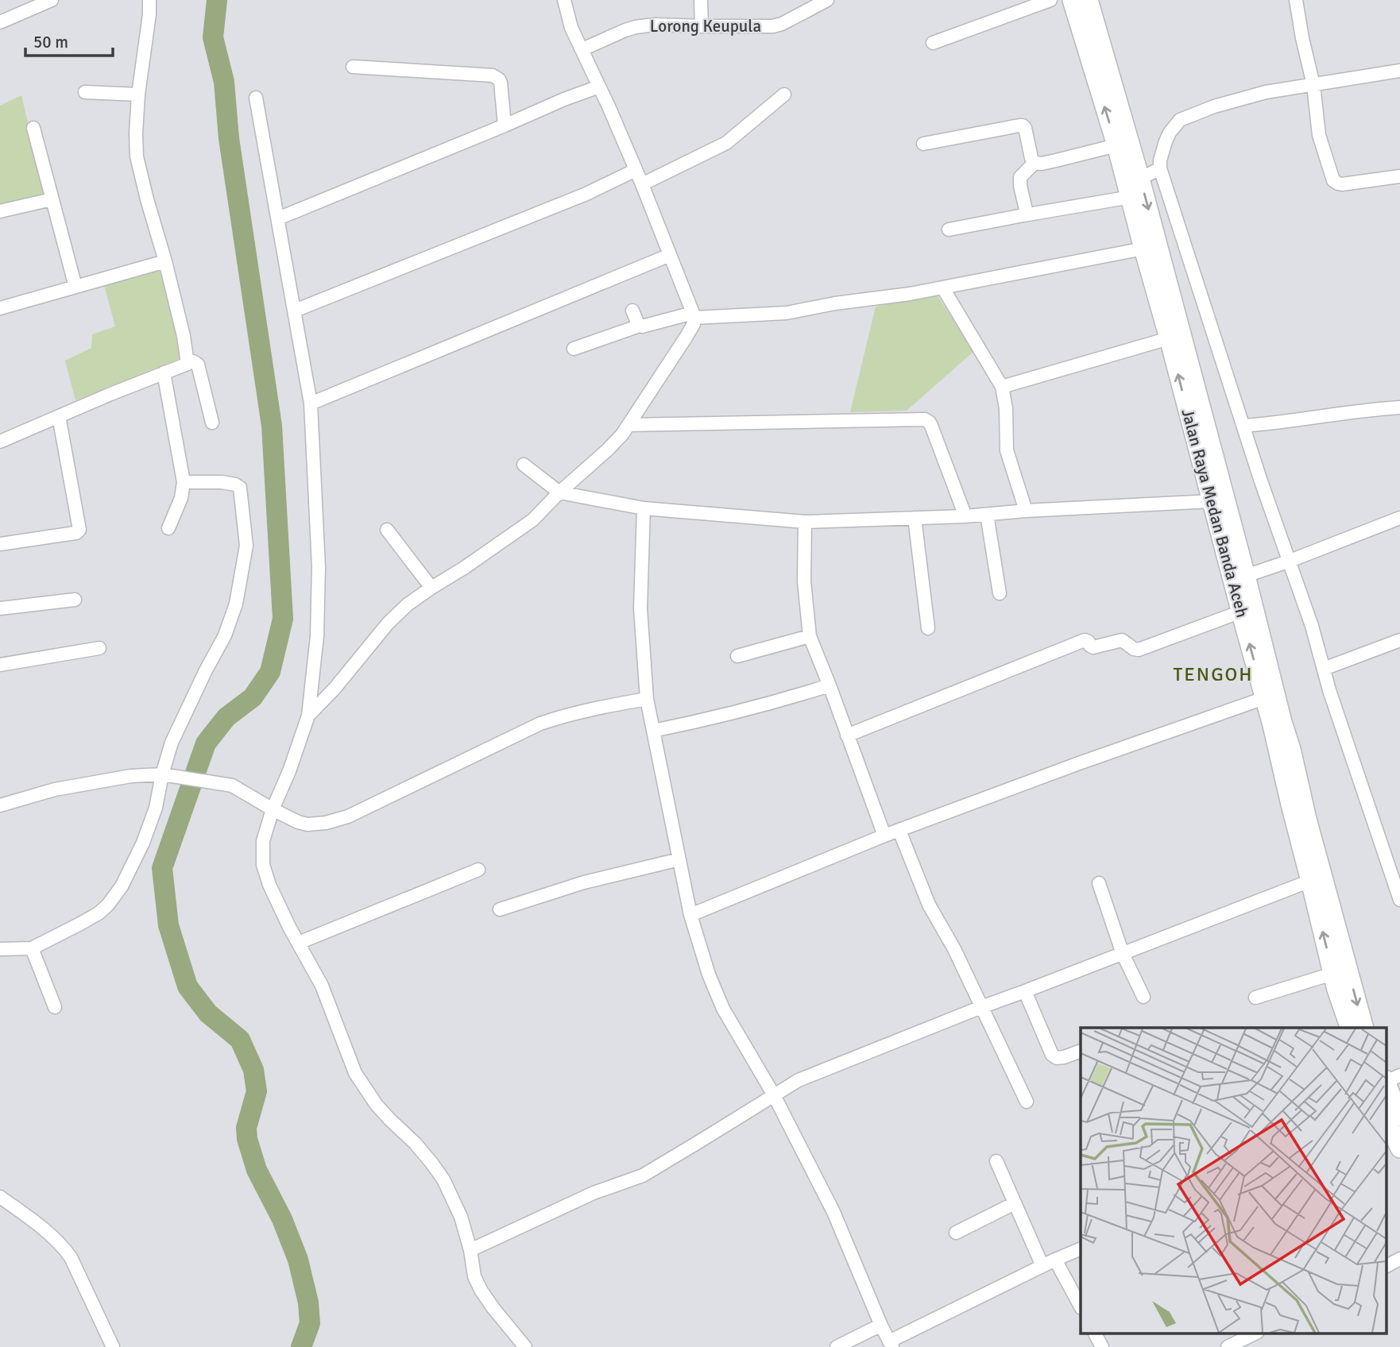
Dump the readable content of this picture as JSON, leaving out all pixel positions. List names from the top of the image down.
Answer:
{
  "streets": {
    "highway": ["Jalan Raya Medan Banda Aceh"],
    "street": ["Lorong Keupula"]
  },
  "districts": ["TENGOH"],
  "scale_bar": "50 m"
}
